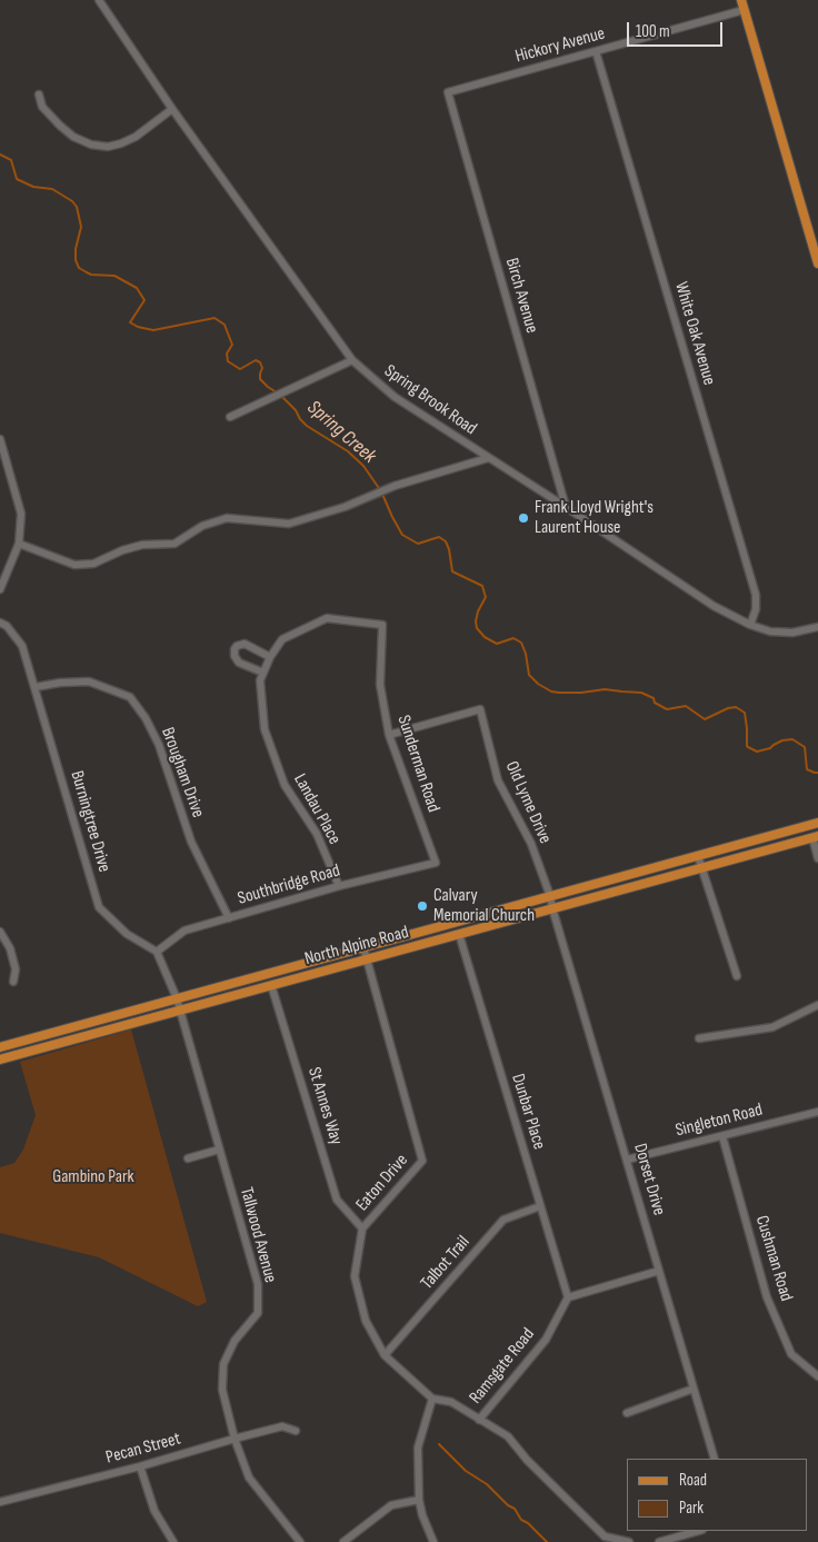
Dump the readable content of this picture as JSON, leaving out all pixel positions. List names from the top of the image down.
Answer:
{
  "streets": {
    "main road": ["North Alpine Road"],
    "street": [
      "Hickory Avenue",
      "Birch Avenue",
      "White Oak Avenue",
      "Spring Brook Road",
      "Sunderman Road",
      "Brougham Drive",
      "Old Lyme Drive",
      "Landau Place",
      "Burningtree Drive",
      "Southbridge Road",
      "St Annes Way",
      "Dunbar Place",
      "Singleton Road",
      "Dorset Drive",
      "Eaton Drive",
      "Tallwood Avenue",
      "Cushman Road",
      "Talbot Trail",
      "Ramsgate Road",
      "Pecan Street"
    ]
  },
  "crossings": [
    ["Hickory Avenue", "Birch Avenue"],
    ["Hickory Avenue", "White Oak Avenue"],
    ["Birch Avenue", "Spring Brook Road"],
    ["White Oak Avenue", "Spring Brook Road"],
    ["Sunderman Road", "Old Lyme Drive"],
    ["Sunderman Road", "Landau Place"],
    ["Sunderman Road", "Southbridge Road"],
    ["Brougham Drive", "Burningtree Drive"],
    ["Brougham Drive", "Southbridge Road"],
    ["Old Lyme Drive", "North Alpine Road"],
    ["Old Lyme Drive", "Dorset Drive"],
    ["Landau Place", "Southbridge Road"],
    ["Burningtree Drive", "Southbridge Road"],
    ["North Alpine Road", "St Annes Way"],
    ["North Alpine Road", "Dunbar Place"],
    ["North Alpine Road", "Dorset Drive"],
    ["North Alpine Road", "Eaton Drive"],
    ["North Alpine Road", "Tallwood Avenue"],
    ["St Annes Way", "Eaton Drive"],
    ["Dunbar Place", "Talbot Trail"],
    ["Dunbar Place", "Ramsgate Road"],
    ["Singleton Road", "Dorset Drive"],
    ["Singleton Road", "Cushman Road"],
    ["Eaton Drive", "Talbot Trail"],
    ["Eaton Drive", "Ramsgate Road"],
    ["Tallwood Avenue", "Pecan Street"]
  ],
  "water": ["Spring Creek"],
  "parks": ["Gambino Park"],
  "places": ["Frank Lloyd Wright's Laurent House", "Calvary Memorial Church"],
  "legend": ["Road", "Park"],
  "scale_bar": "100 m"
}
